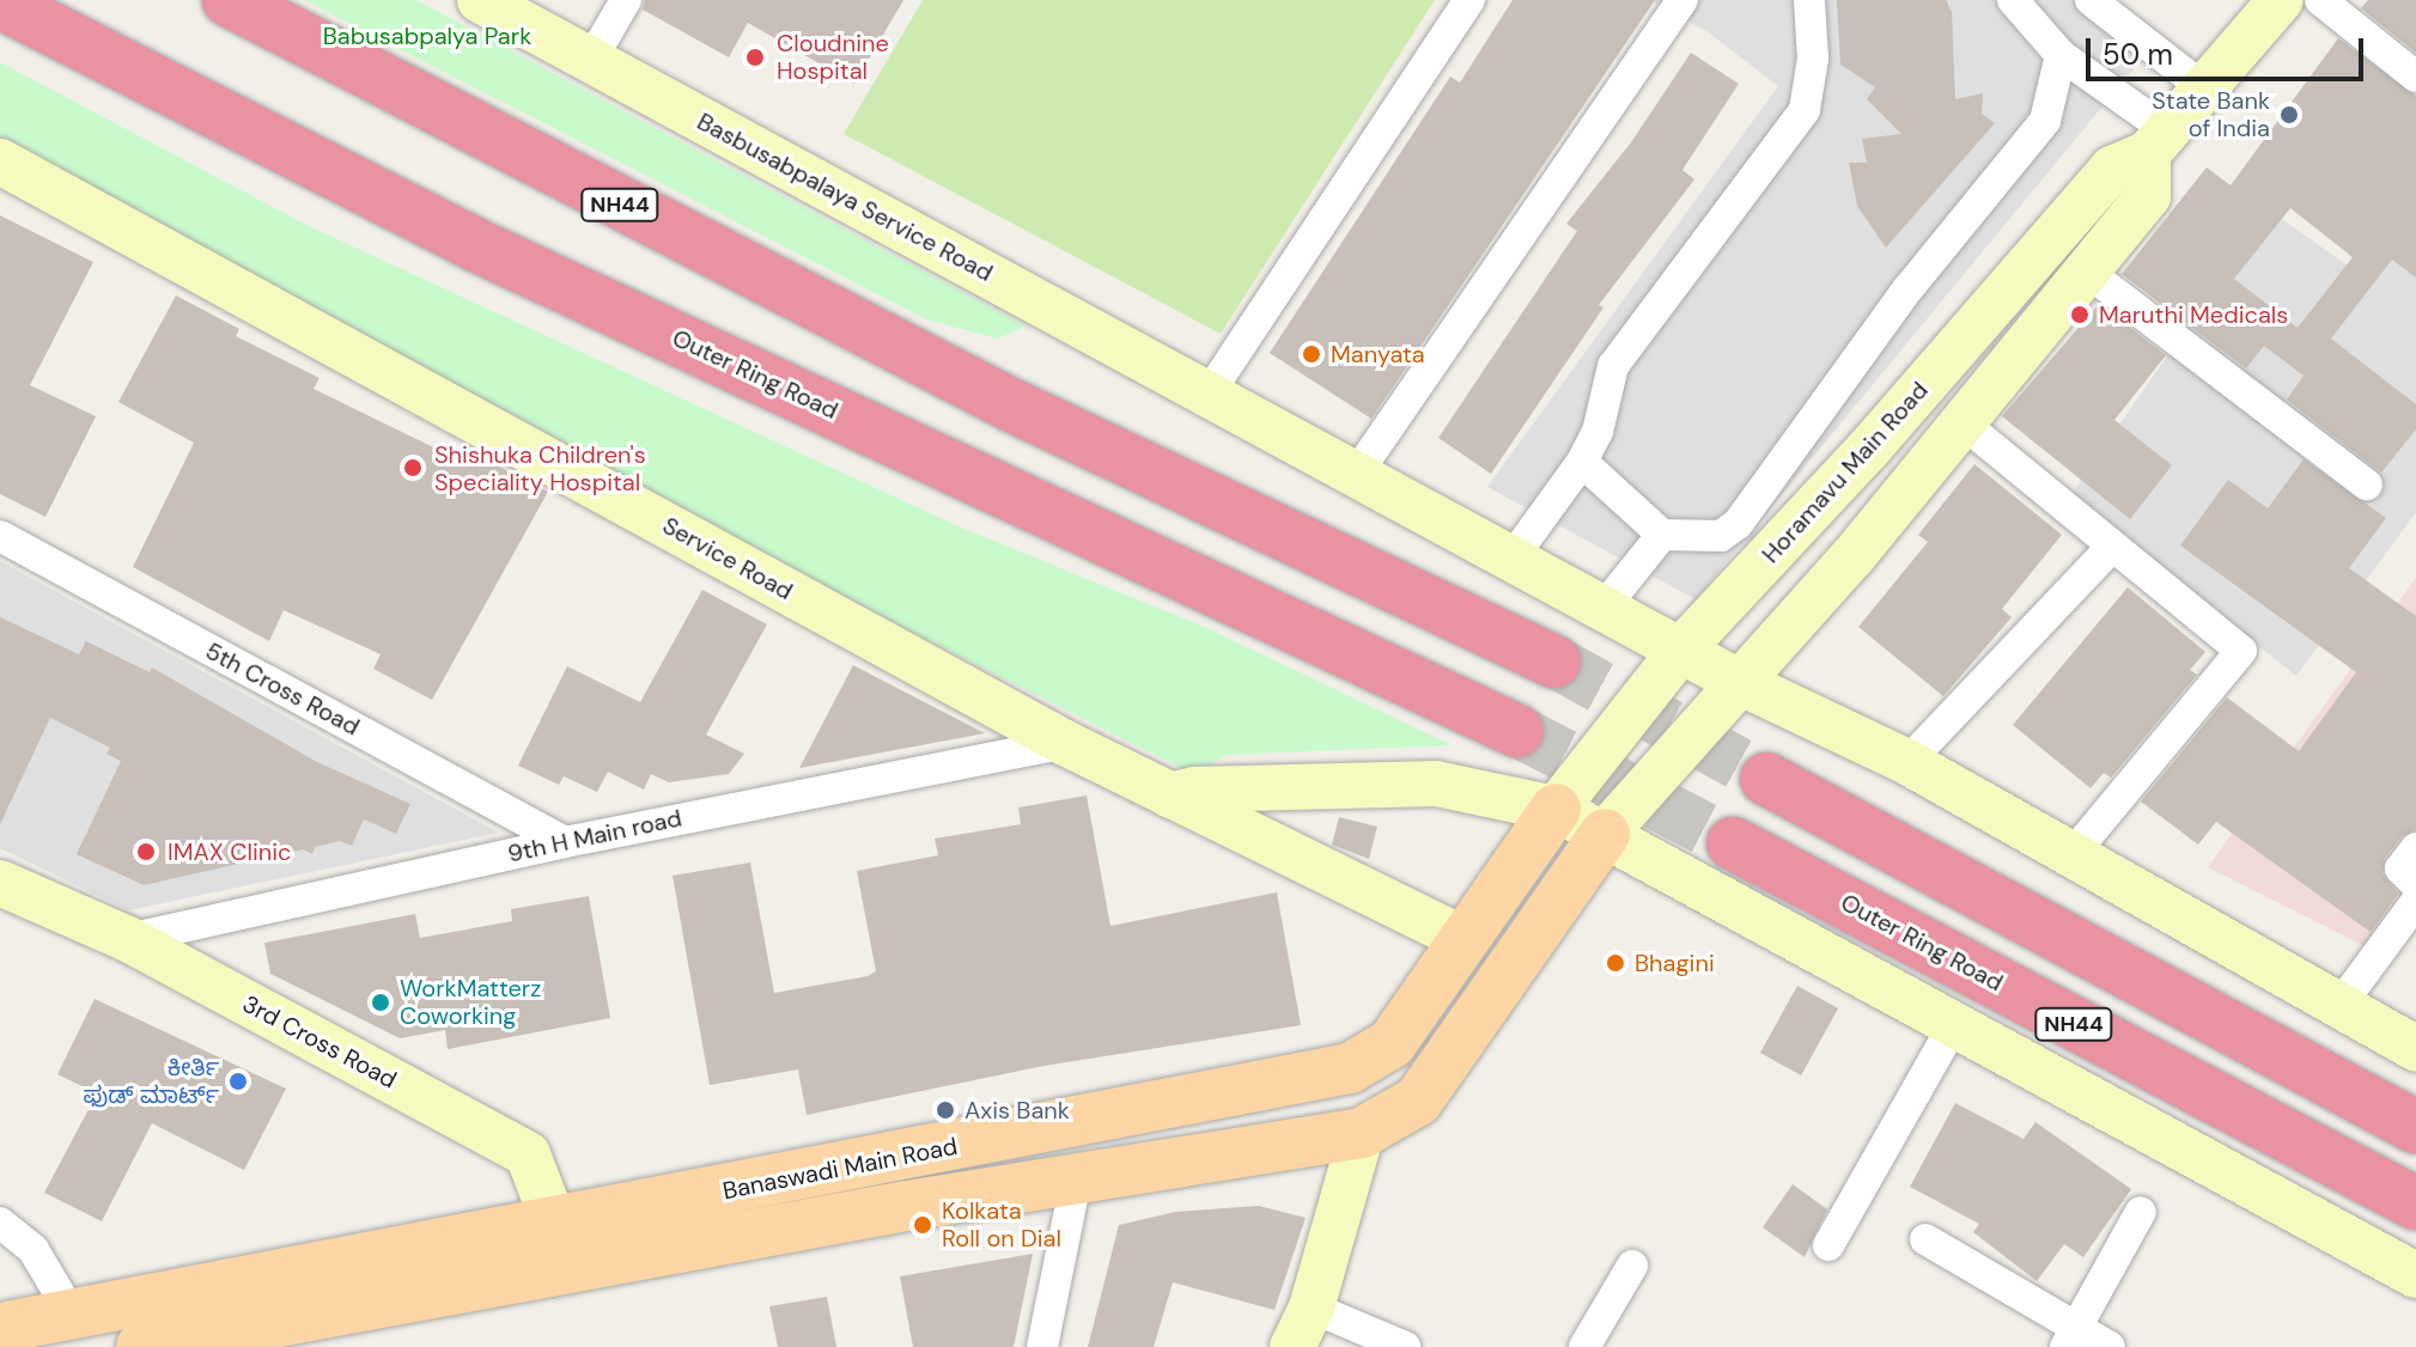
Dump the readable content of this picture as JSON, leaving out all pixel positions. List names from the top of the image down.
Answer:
{
  "streets": {
    "highway": ["NH44", "Outer Ring Road"],
    "main road": ["Banaswadi Main Road"],
    "street": [
      "Basbusabpalaya Service Road",
      "Horamavu Main Road",
      "Service Road",
      "5th Cross Road",
      "9th H Main road",
      "3rd Cross Road"
    ]
  },
  "crossings": [
    ["Basbusabpalaya Service Road", "Horamavu Main Road"],
    ["Horamavu Main Road", "Banaswadi Main Road"],
    ["Service Road", "9th H Main road"],
    ["Service Road", "Banaswadi Main Road"],
    ["5th Cross Road", "9th H Main road"],
    ["9th H Main road", "3rd Cross Road"],
    ["3rd Cross Road", "Banaswadi Main Road"]
  ],
  "parks": ["Babusabpalya Park"],
  "places": [
    "Cloudnine Hospital",
    "State Bank of India",
    "Maruthi Medicals",
    "Manyata",
    "Shishuka Children's Speciality Hospital",
    "IMAX Clinic",
    "Bhagini",
    "WorkMatterz Coworking",
    "ಕೀರ್ತಿ ಫುಡ್ ಮಾರ್ಟ್",
    "Axis Bank",
    "Kolkata Roll on Dial"
  ],
  "scale_bar": "50 m"
}
